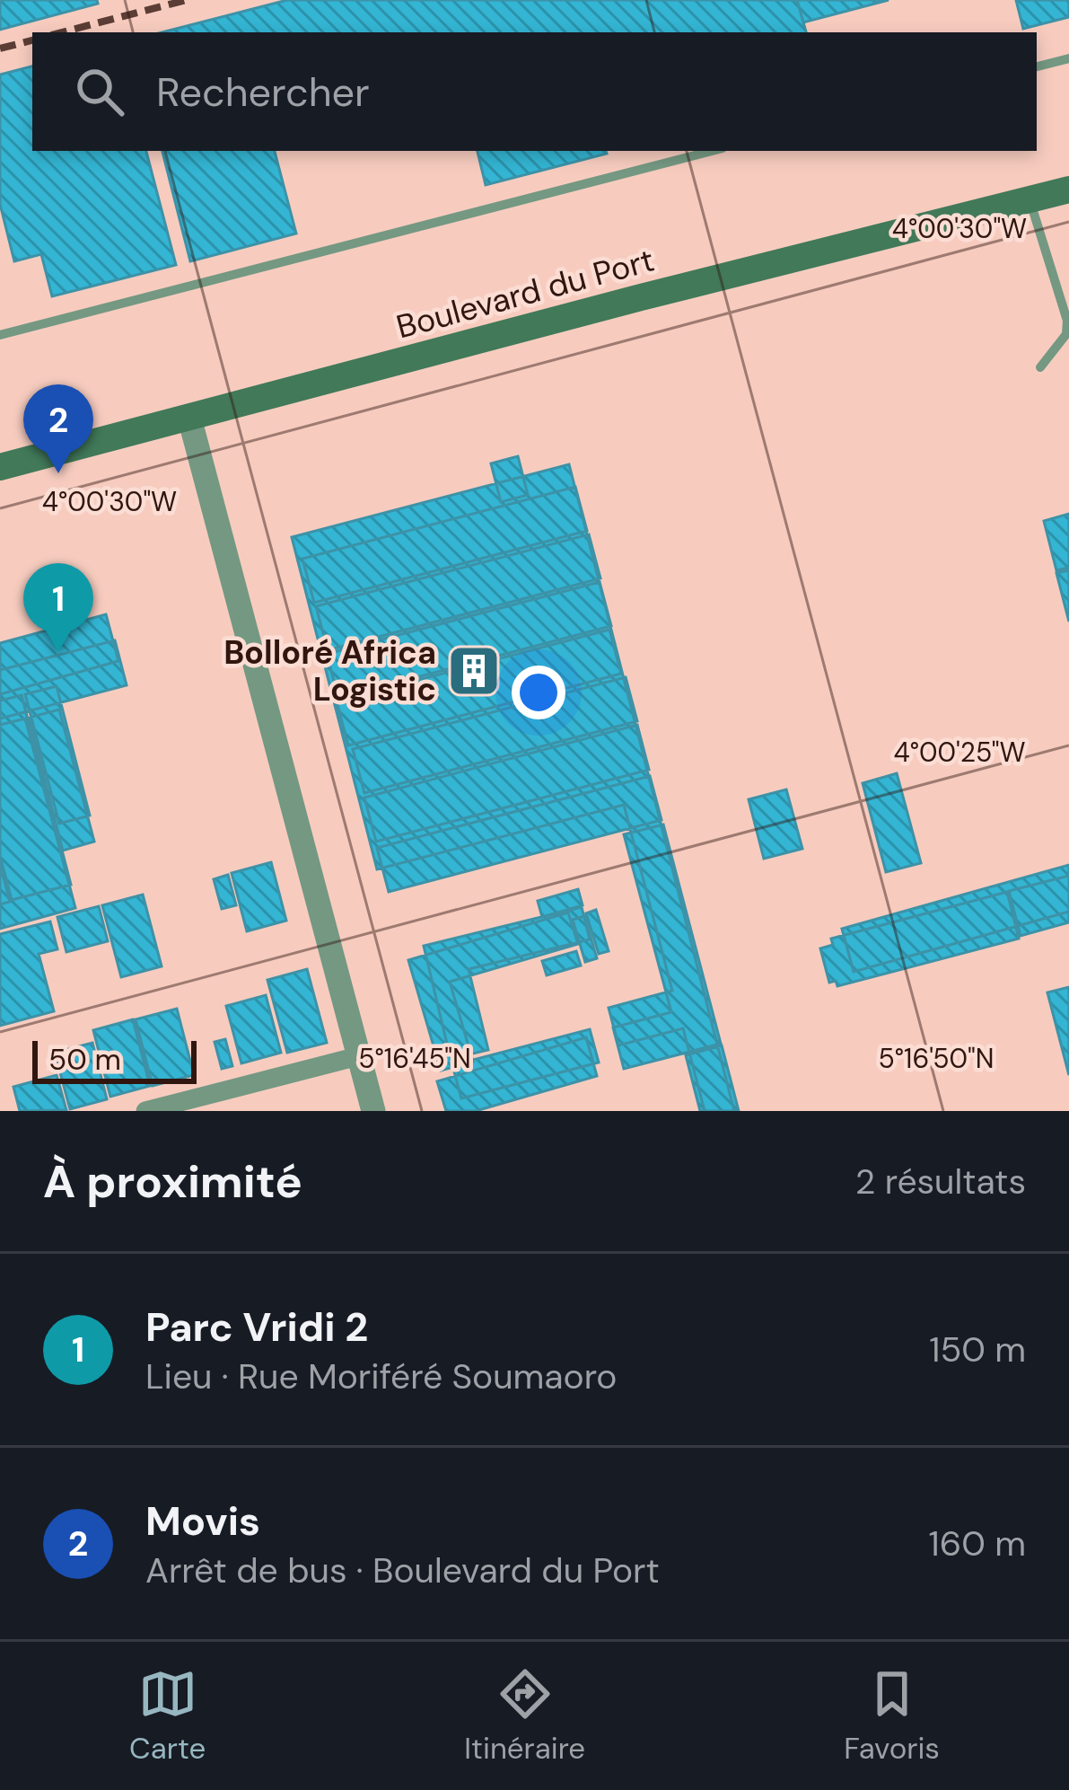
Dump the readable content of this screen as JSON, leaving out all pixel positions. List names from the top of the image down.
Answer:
{
  "streets": {
    "main road": ["Boulevard du Port"]
  },
  "places": {
    "building": ["Bolloré Africa Logistic"]
  },
  "scale_bar": "50 m",
  "page": {
    "search": "Rechercher",
    "pins": ["2", "1"],
    "scale": "50 m",
    "heading": ["À proximité", "2 résultats"],
    "list": [
      {
        "mark": "1",
        "name": "Parc Vridi 2",
        "note": "Lieu · Rue Moriféré Soumaoro",
        "value": "150 m"
      },
      {
        "mark": "2",
        "name": "Movis",
        "note": "Arrêt de bus · Boulevard du Port",
        "value": "160 m"
      }
    ],
    "nav": ["Carte", "Itinéraire", "Favoris"]
  },
  "coordinates": [
    "4°00'30\"W",
    "4°00'25\"W",
    "5°16'45\"N",
    "5°16'50\"N"
  ]
}
